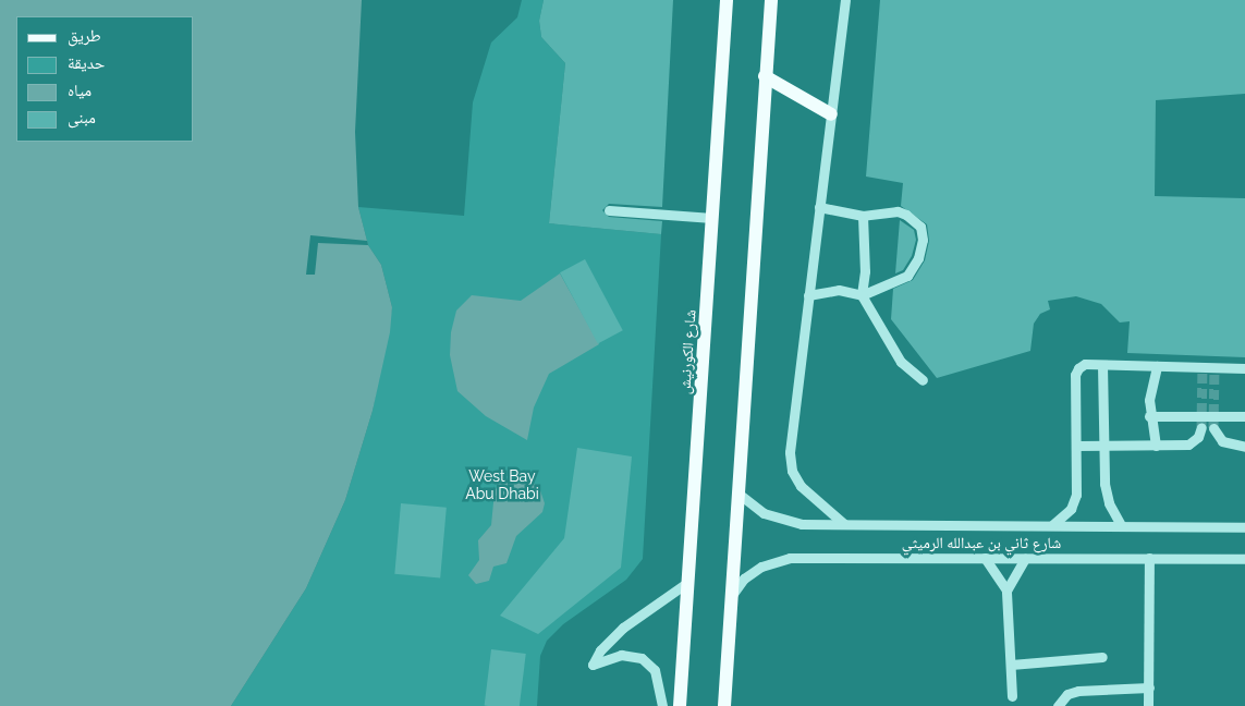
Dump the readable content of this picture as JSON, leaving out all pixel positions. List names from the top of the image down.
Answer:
{
  "streets": {
    "main road": ["شارع الكورنيش"],
    "street": ["شارع ثاني بن عبدالله الرميثي"]
  },
  "parks": ["West Bay Abu Dhabi"],
  "legend": [
    "طريق",
    "حديقة",
    "مياه",
    "مبنى"
  ]
}
